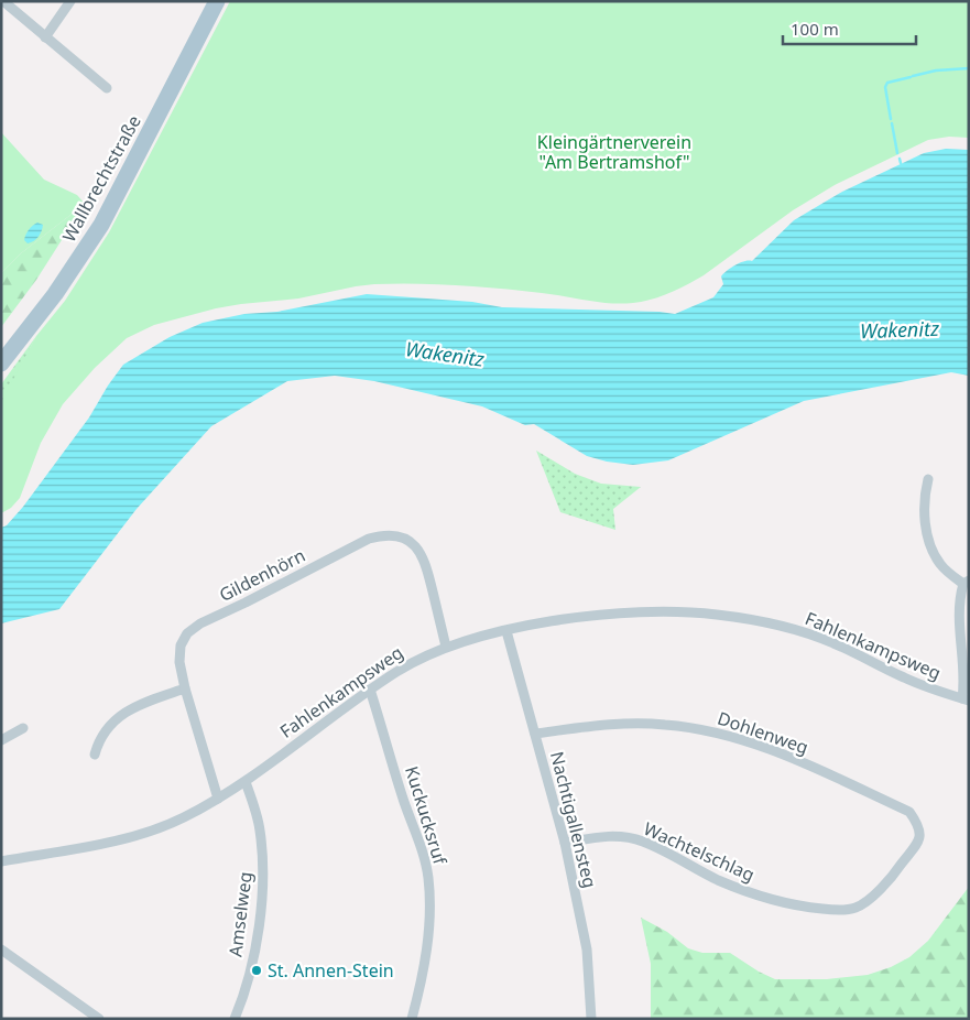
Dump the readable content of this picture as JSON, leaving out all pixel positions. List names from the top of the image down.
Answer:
{
  "streets": {
    "main road": ["Wallbrechtstraße"],
    "street": [
      "Gildenhörn",
      "Fahlenkampsweg",
      "Dohlenweg",
      "Kuckucksruf",
      "Nachtigallensteg",
      "Wachtelschlag",
      "Amselweg"
    ]
  },
  "crossings": [
    ["Gildenhörn", "Fahlenkampsweg"],
    ["Fahlenkampsweg", "Kuckucksruf"],
    ["Fahlenkampsweg", "Nachtigallensteg"],
    ["Fahlenkampsweg", "Amselweg"],
    ["Dohlenweg", "Nachtigallensteg"],
    ["Dohlenweg", "Wachtelschlag"],
    ["Nachtigallensteg", "Wachtelschlag"]
  ],
  "water": ["Wakenitz"],
  "parks": ["Kleingärtnerverein \"Am Bertramshof\""],
  "places": ["St. Annen-Stein"],
  "scale_bar": "100 m"
}
